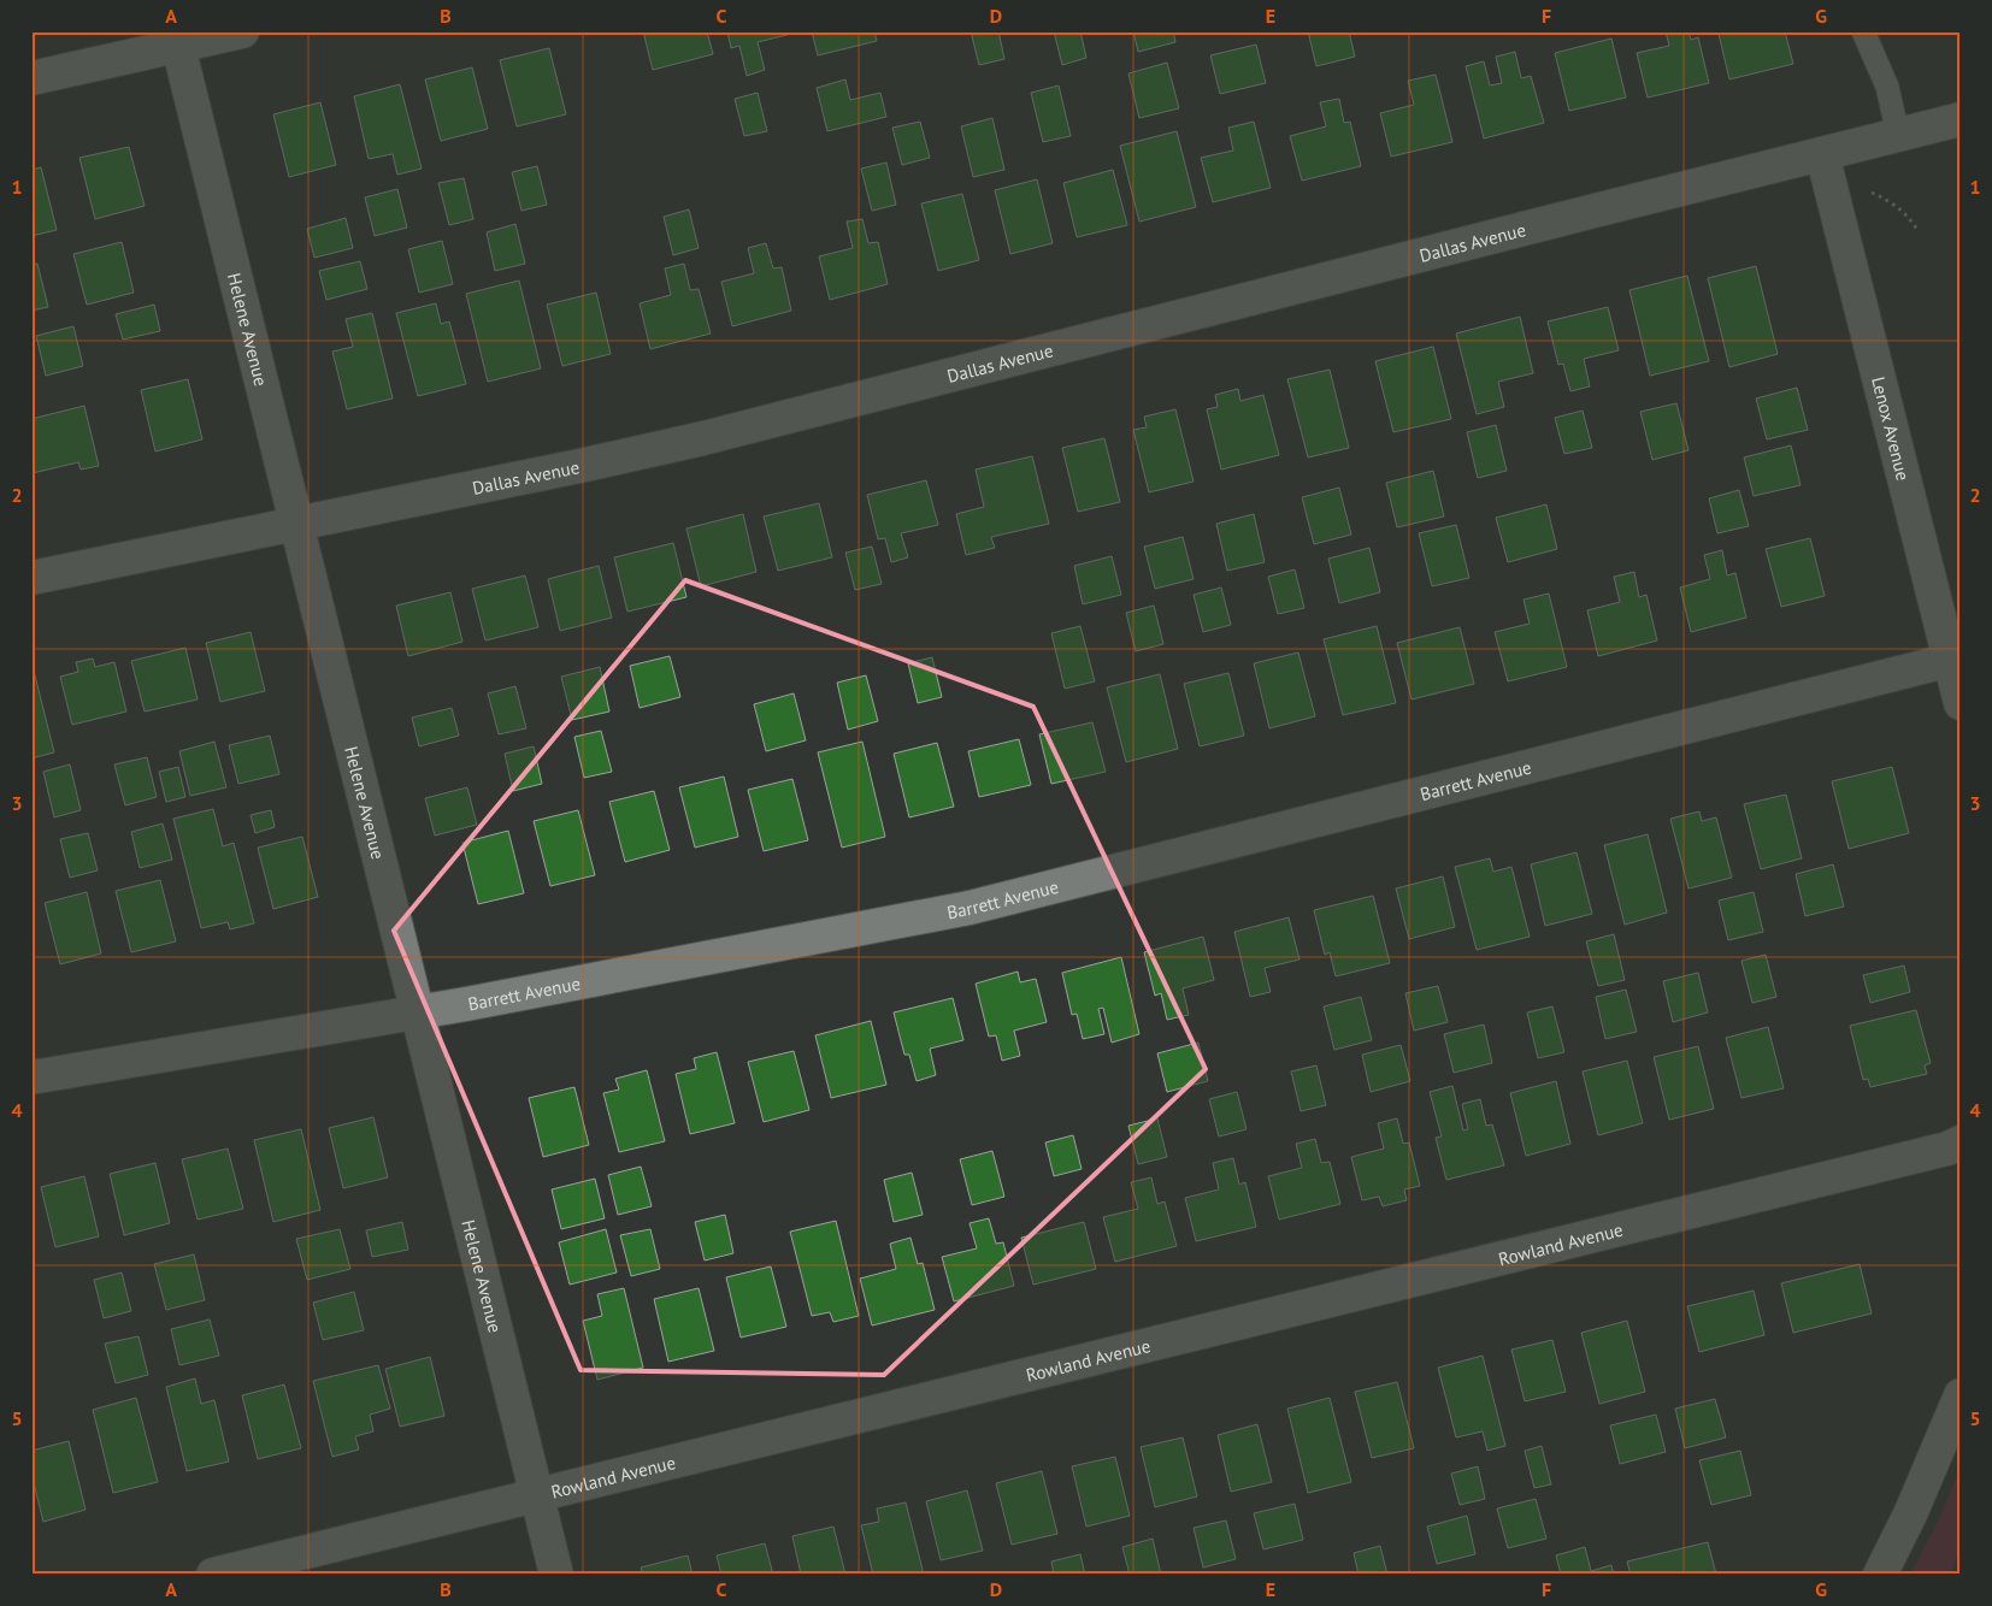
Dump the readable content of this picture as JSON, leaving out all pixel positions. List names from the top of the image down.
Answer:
{
  "streets": {
    "street": [
      "Dallas Avenue",
      "Helene Avenue",
      "Lenox Avenue",
      "Barrett Avenue",
      "Rowland Avenue"
    ]
  },
  "crossings": [
    ["Dallas Avenue", "Helene Avenue"],
    ["Dallas Avenue", "Lenox Avenue"],
    ["Helene Avenue", "Barrett Avenue"],
    ["Helene Avenue", "Rowland Avenue"],
    ["Lenox Avenue", "Barrett Avenue"]
  ],
  "grid": {
    "columns": [
      "A",
      "B",
      "C",
      "D",
      "E",
      "F",
      "G"
    ],
    "rows": [
      "1",
      "2",
      "3",
      "4",
      "5"
    ]
  }
}
